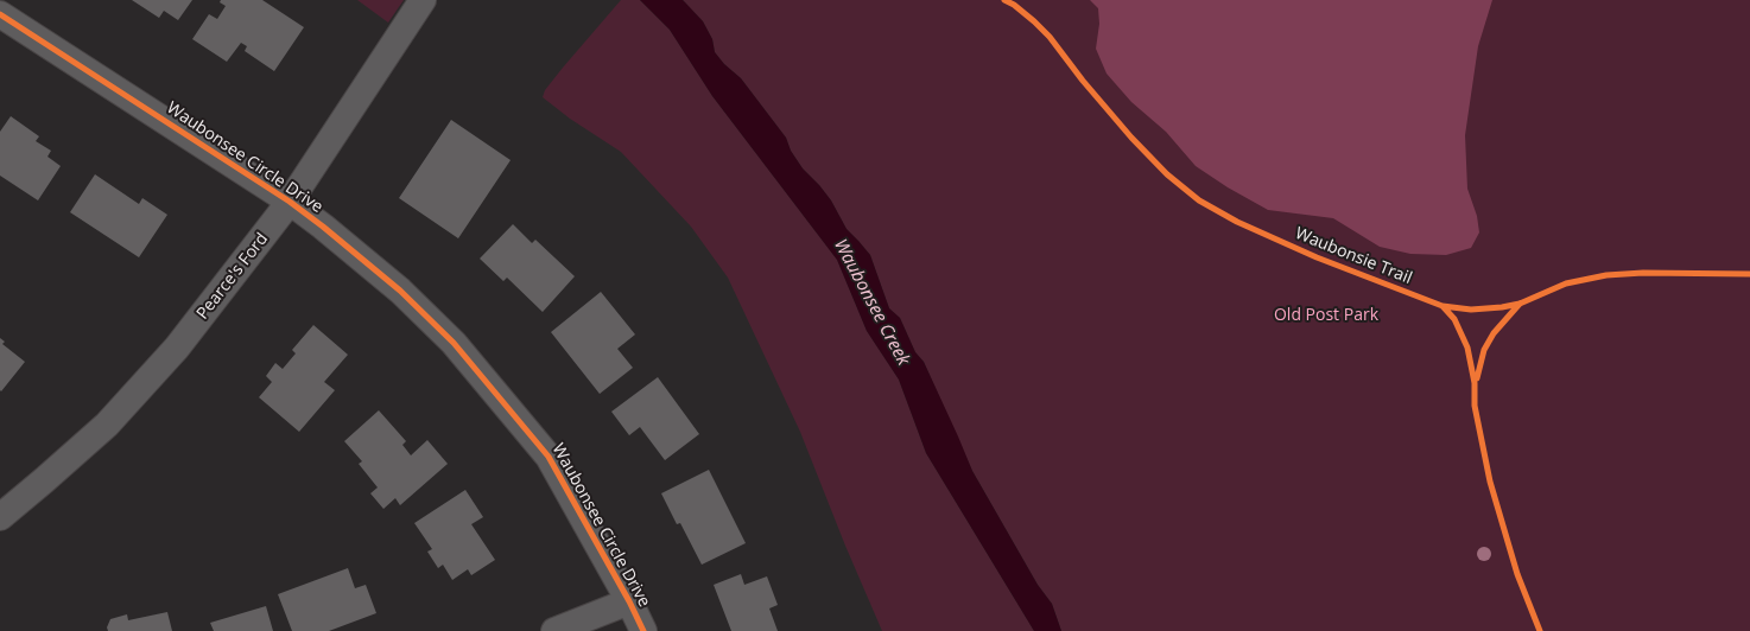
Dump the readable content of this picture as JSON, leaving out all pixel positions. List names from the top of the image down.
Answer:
{
  "streets": {
    "street": ["Waubonsee Circle Drive", "Pearce's Ford"],
    "cycle path": ["Waubonsie Trail"]
  },
  "crossings": [
    ["Waubonsee Circle Drive", "Pearce's Ford"]
  ],
  "water": ["Waubonsee Creek"],
  "parks": ["Old Post Park"]
}
